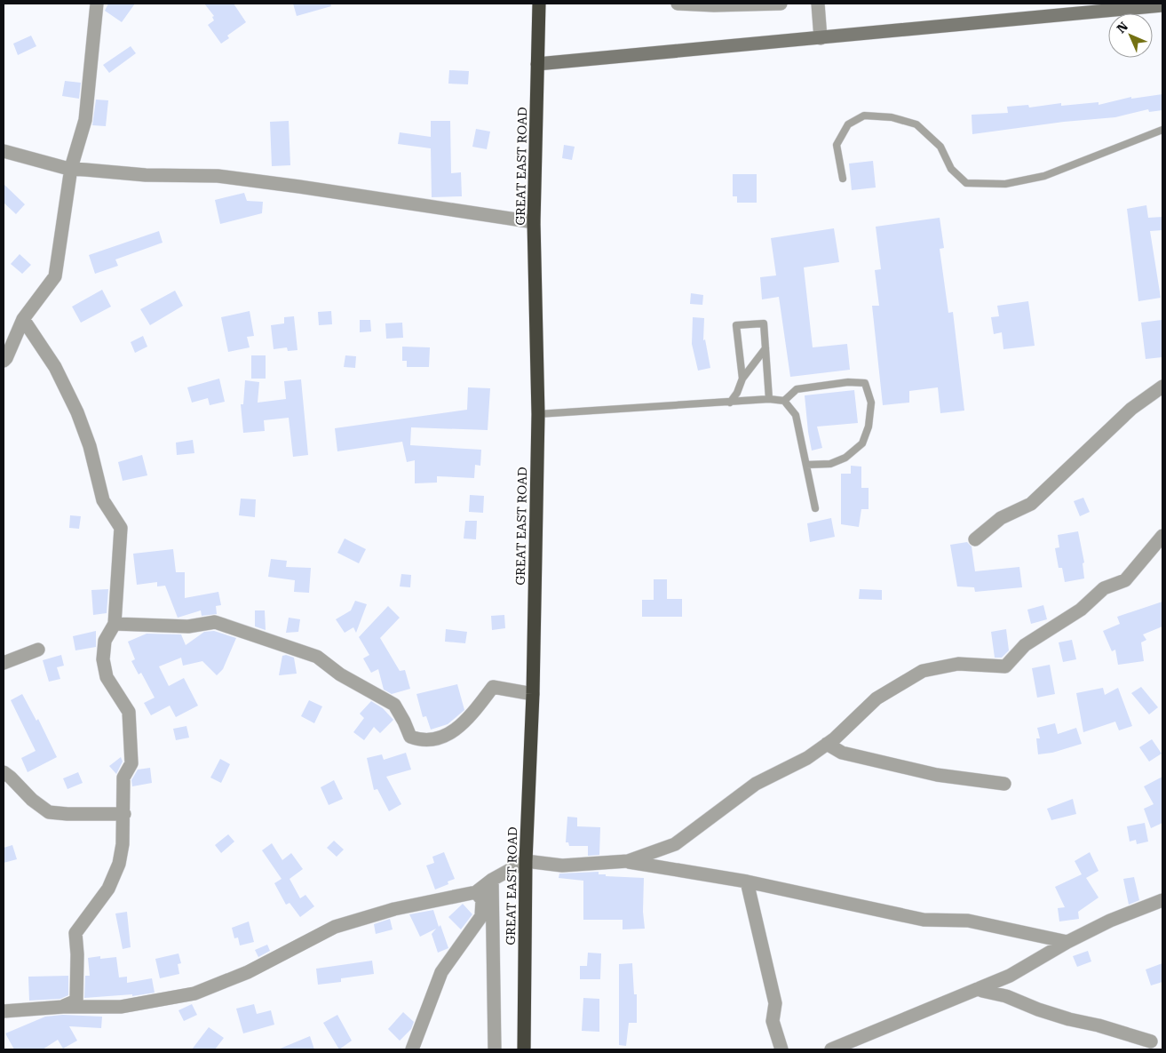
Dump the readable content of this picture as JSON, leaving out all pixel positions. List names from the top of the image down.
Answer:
{
  "streets": {
    "highway": ["GREAT EAST ROAD"]
  },
  "north": "top left"
}
